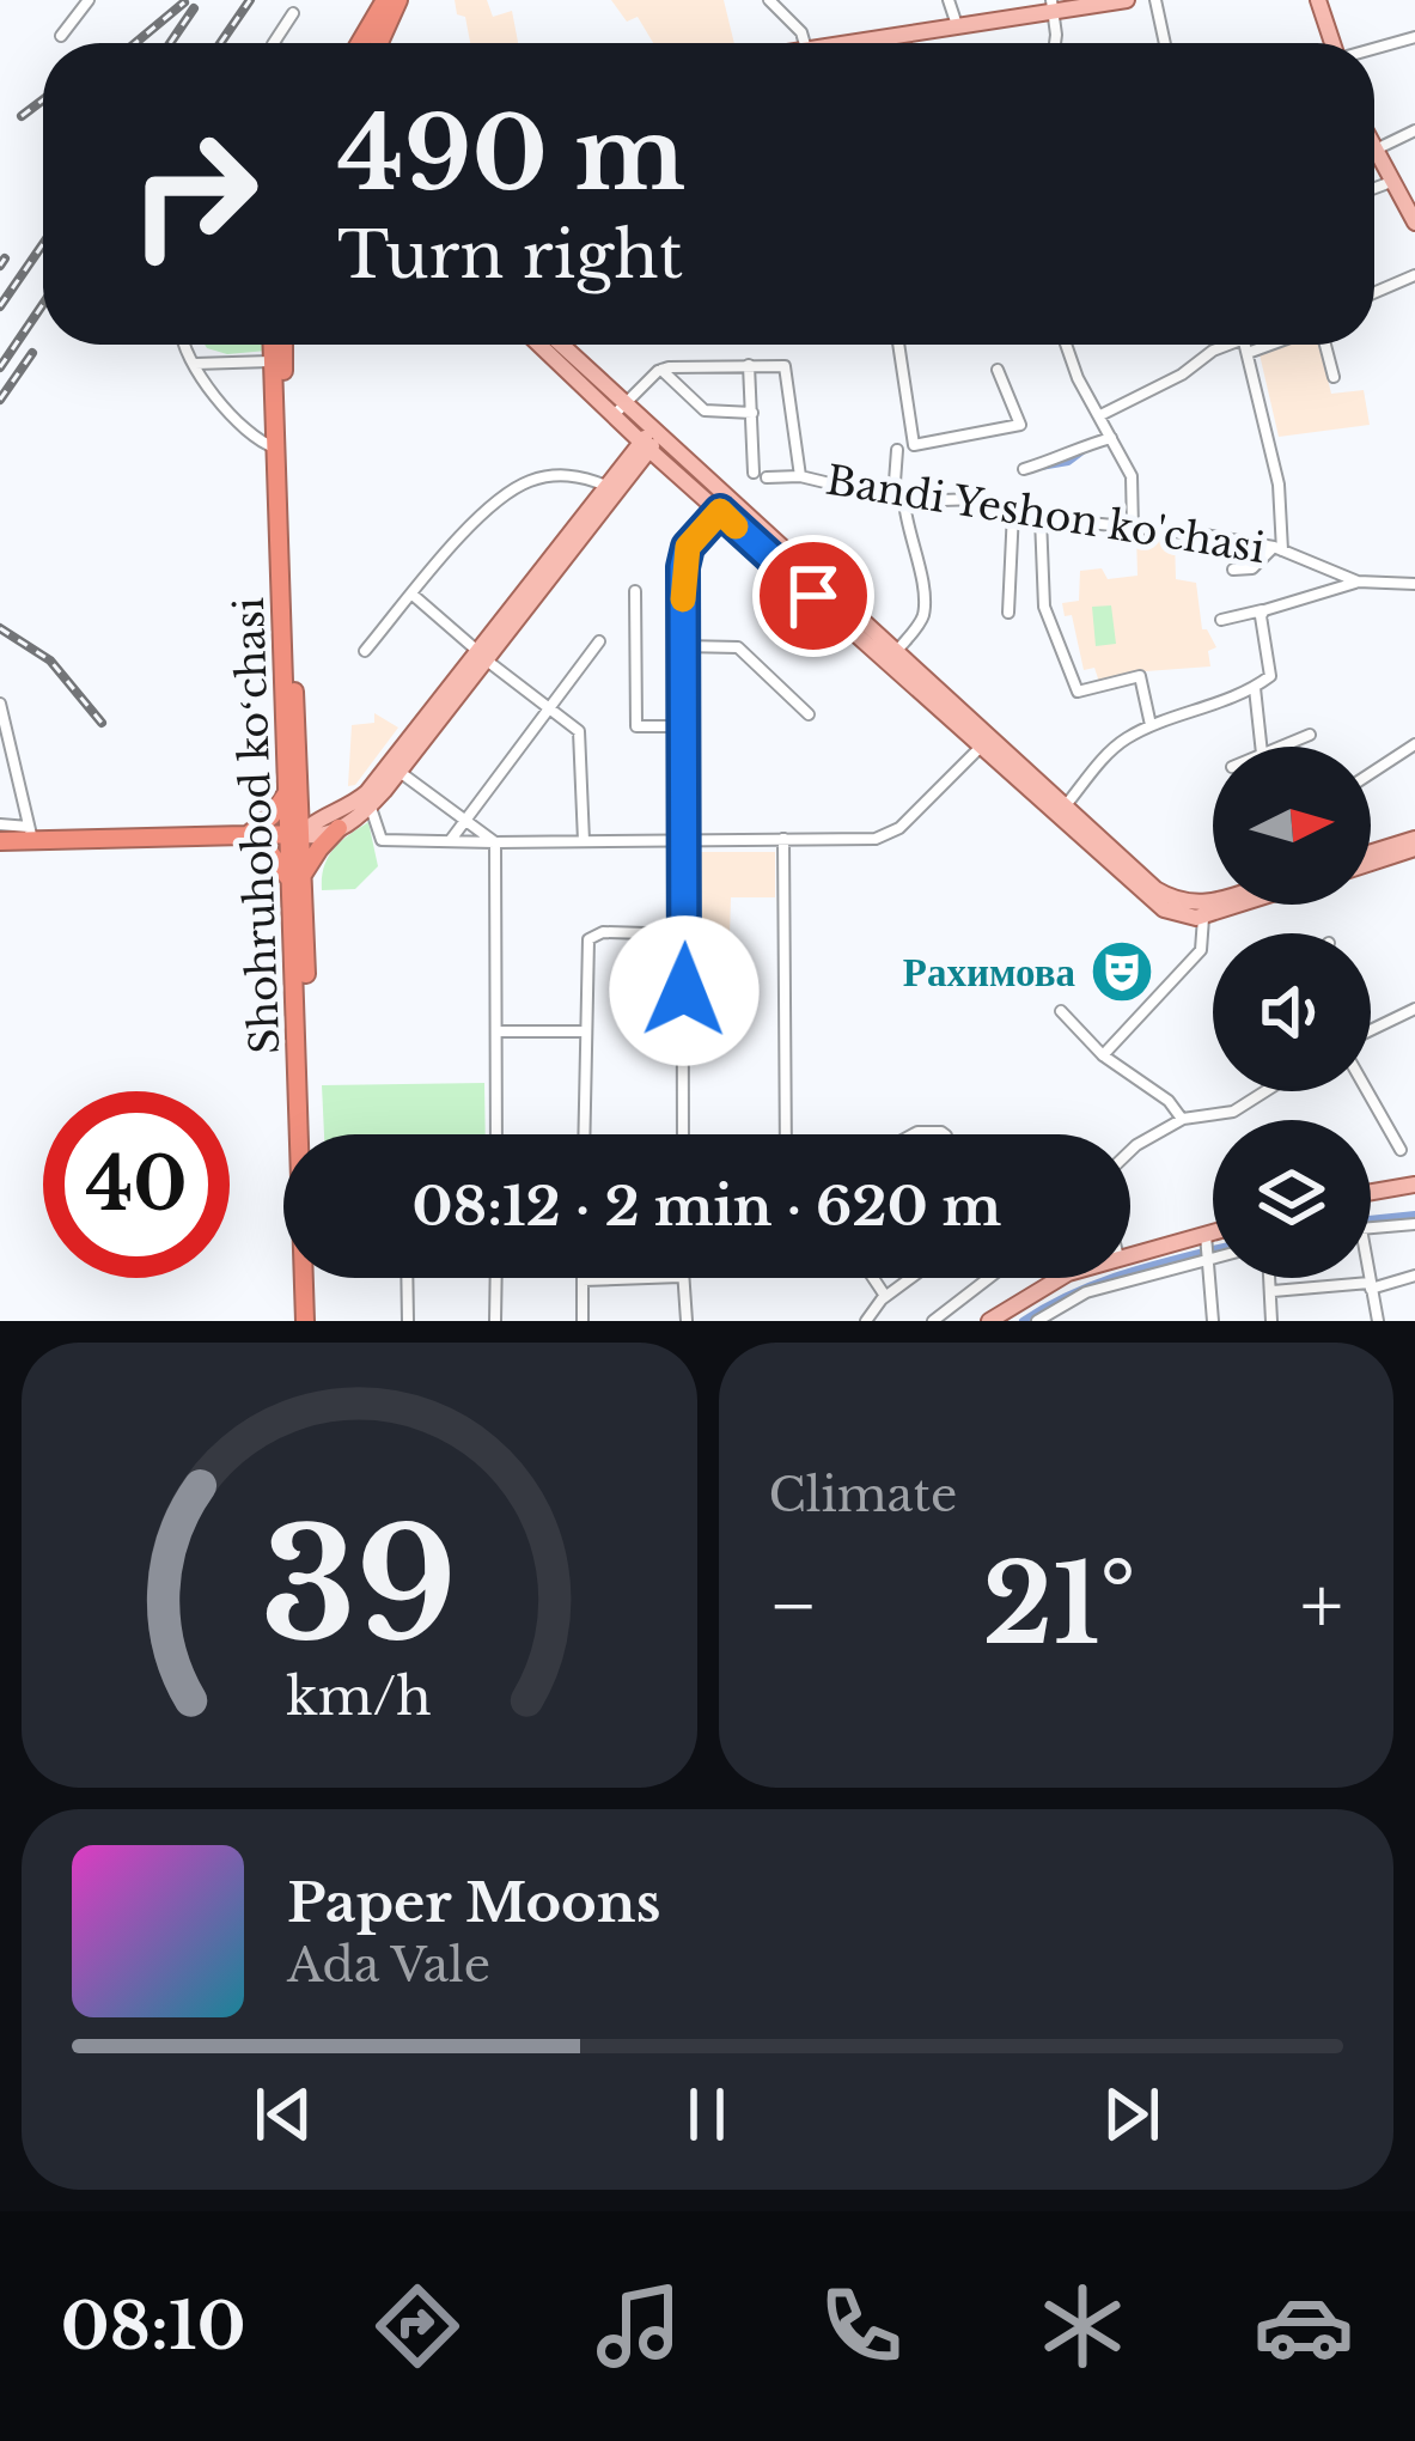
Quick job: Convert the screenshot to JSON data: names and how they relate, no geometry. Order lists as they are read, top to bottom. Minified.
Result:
{"streets":{"highway":["Shohruhobod koʻchasi"],"street":["Bandi Yeshon ko'chasi"]},"places":{"theatre":["Рахимова"]},"north":"right","page":{"turn":["490 m","Turn right"],"limit":"40","trip":"08:12 · 2 min · 620 m","tile":"Climate","heat":["−","21°","+"],"song":["Paper Moons","Ada Vale"],"tabs":"08:10","gauge":["39","km/h"]}}
